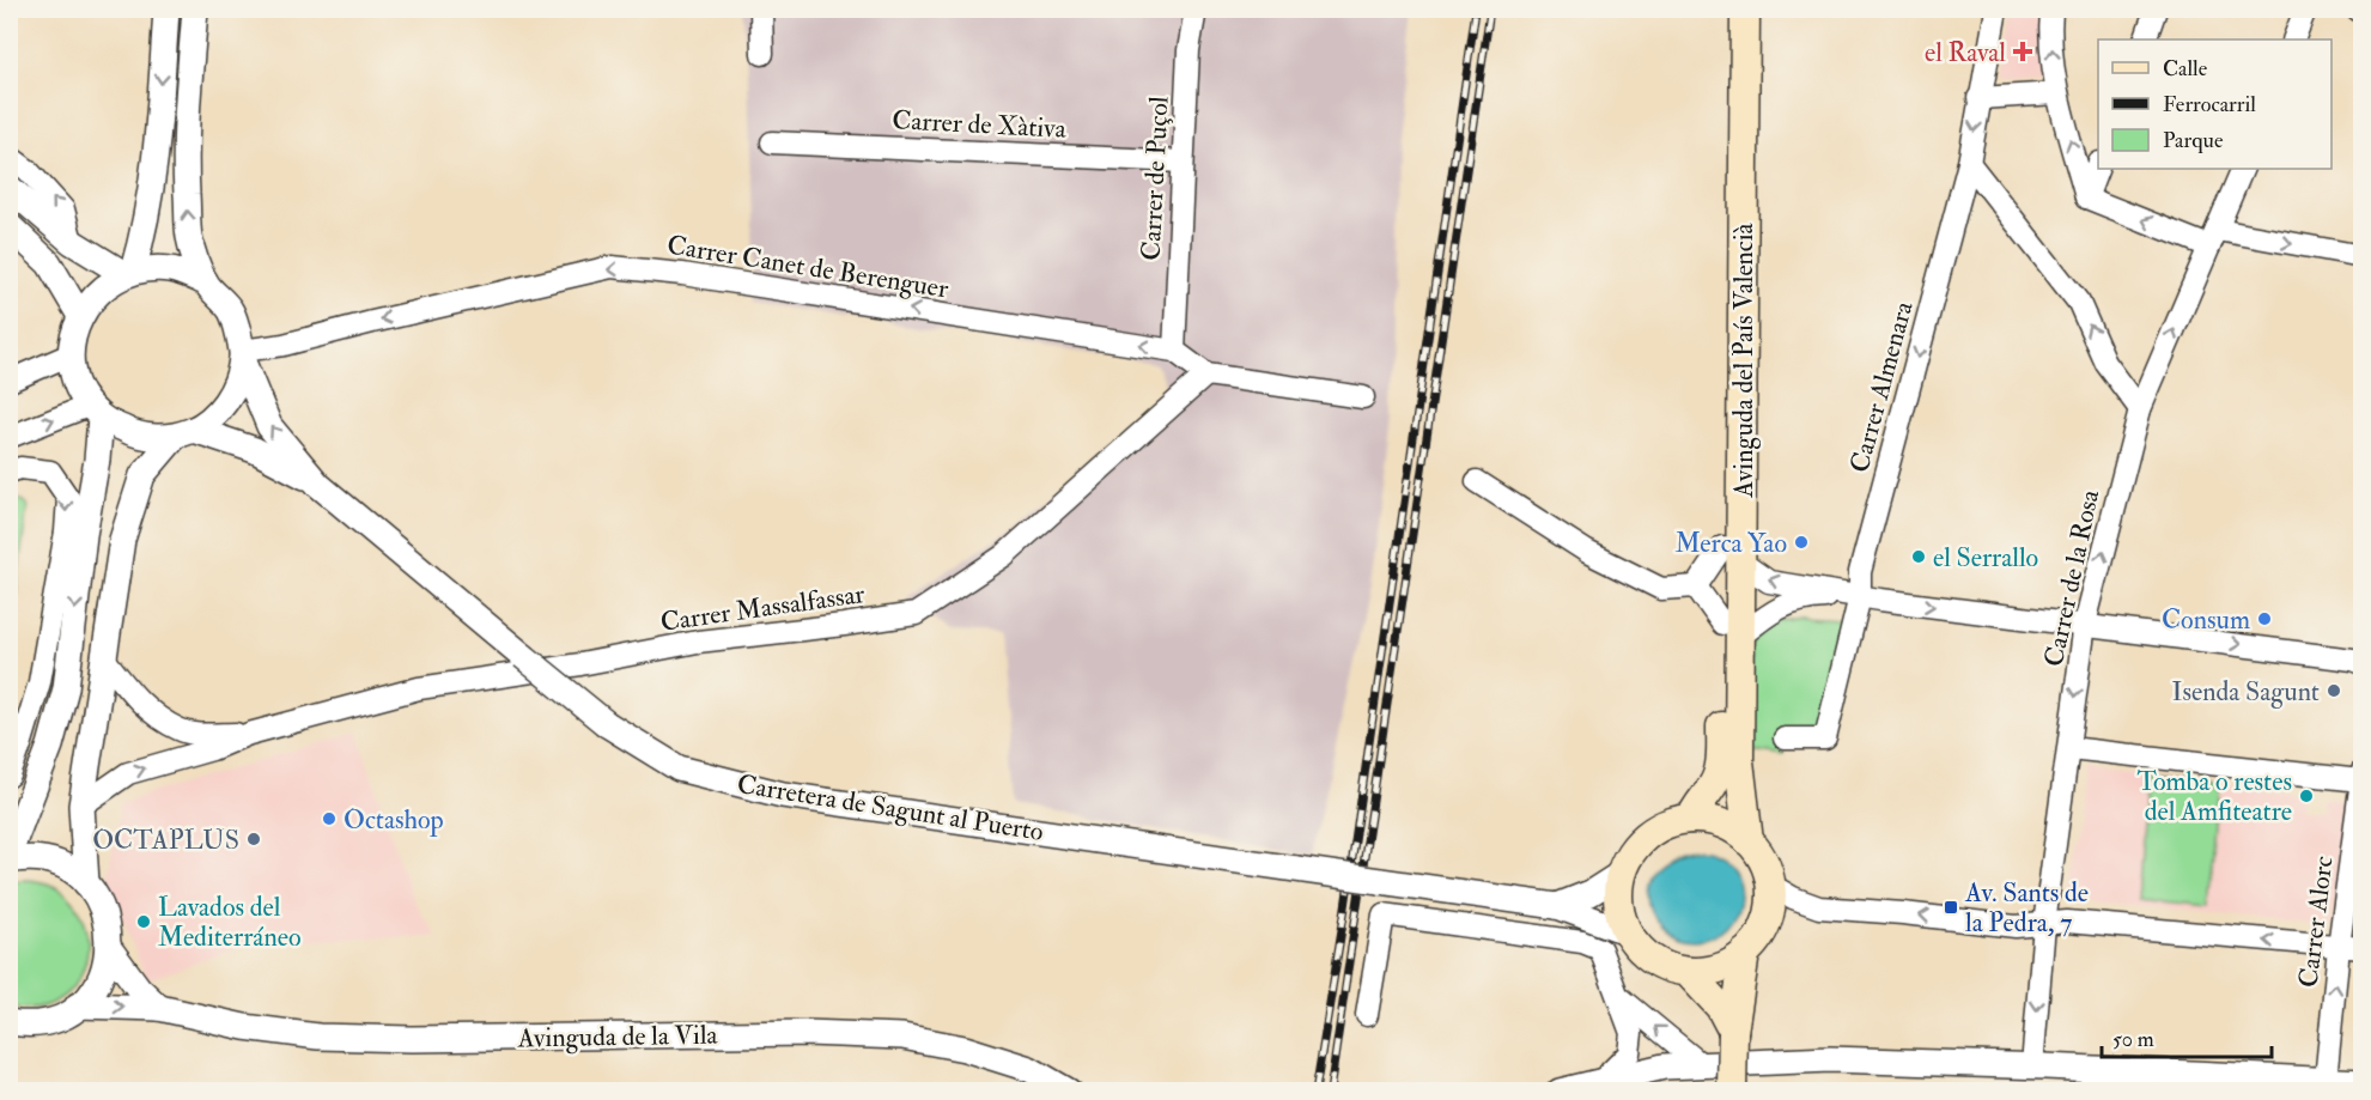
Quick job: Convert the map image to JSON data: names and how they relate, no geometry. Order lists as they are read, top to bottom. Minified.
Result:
{"streets":{"main road":["Avinguda del País Valencià"],"street":["Carrer de Xàtiva","Carrer de Puçol","Carrer Canet de Berenguer","Carrer Almenara","Carrer de la Rosa","Carrer Massalfassar","Carretera de Sagunt al Puerto","Carrer Alorc","Avinguda de la Vila"]},"crossings":[["Carrer de Xàtiva","Carrer de Puçol"],["Carrer de Puçol","Carrer Canet de Berenguer"],["Carrer Canet de Berenguer","Carrer Massalfassar"],["Carrer Canet de Berenguer","Carretera de Sagunt al Puerto"],["Avinguda del País Valencià","Carretera de Sagunt al Puerto"]],"one_way":["Carrer Canet de Berenguer","Carrer Almenara","Carrer Alorc"],"places":{"health":["el Raval"],"other":["Merca Yao","el Serrallo","Consum","Isenda Sagunt","Tomba o restes del Amfiteatre","Octashop","OCTAPLUS","Lavados del Mediterráneo"],"transit":["Av. Sants de la Pedra, 7"]},"legend":["Calle","Ferrocarril","Parque"],"scale_bar":"50 m"}
